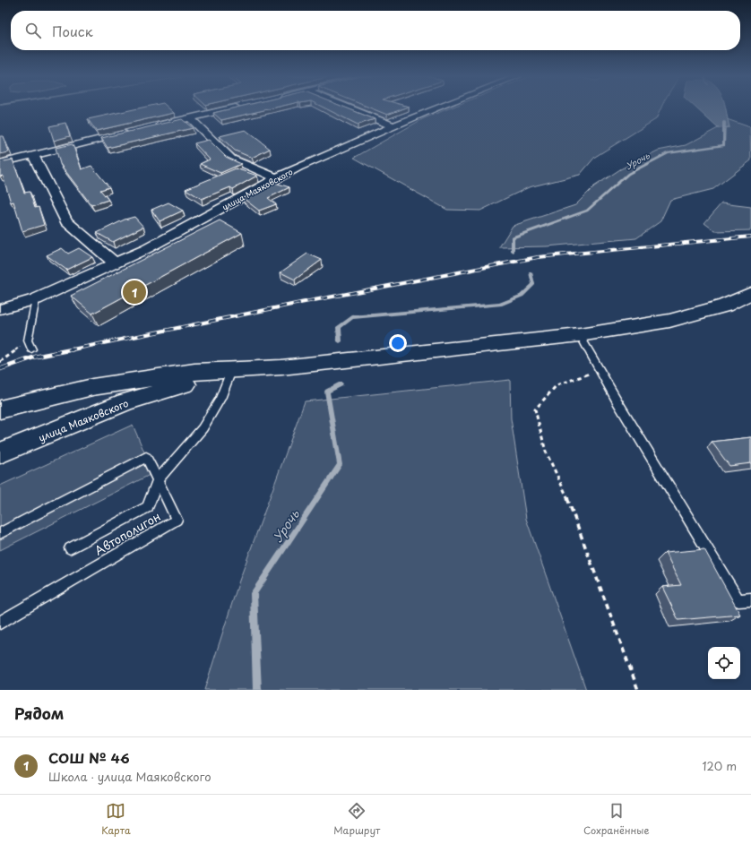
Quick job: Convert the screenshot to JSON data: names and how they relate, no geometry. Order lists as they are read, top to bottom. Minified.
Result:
{"streets":{"main road":["улица Маяковского"],"lane":["Автополигон"]},"water":["Урочь"],"page":{"search":"Поиск","pins":"1","heading":"Рядом","list":[{"mark":"1","name":"СОШ № 46","note":"Школа · улица Маяковского","value":"120 m"}],"nav":["Карта","Маршрут","Сохранённые"]}}
